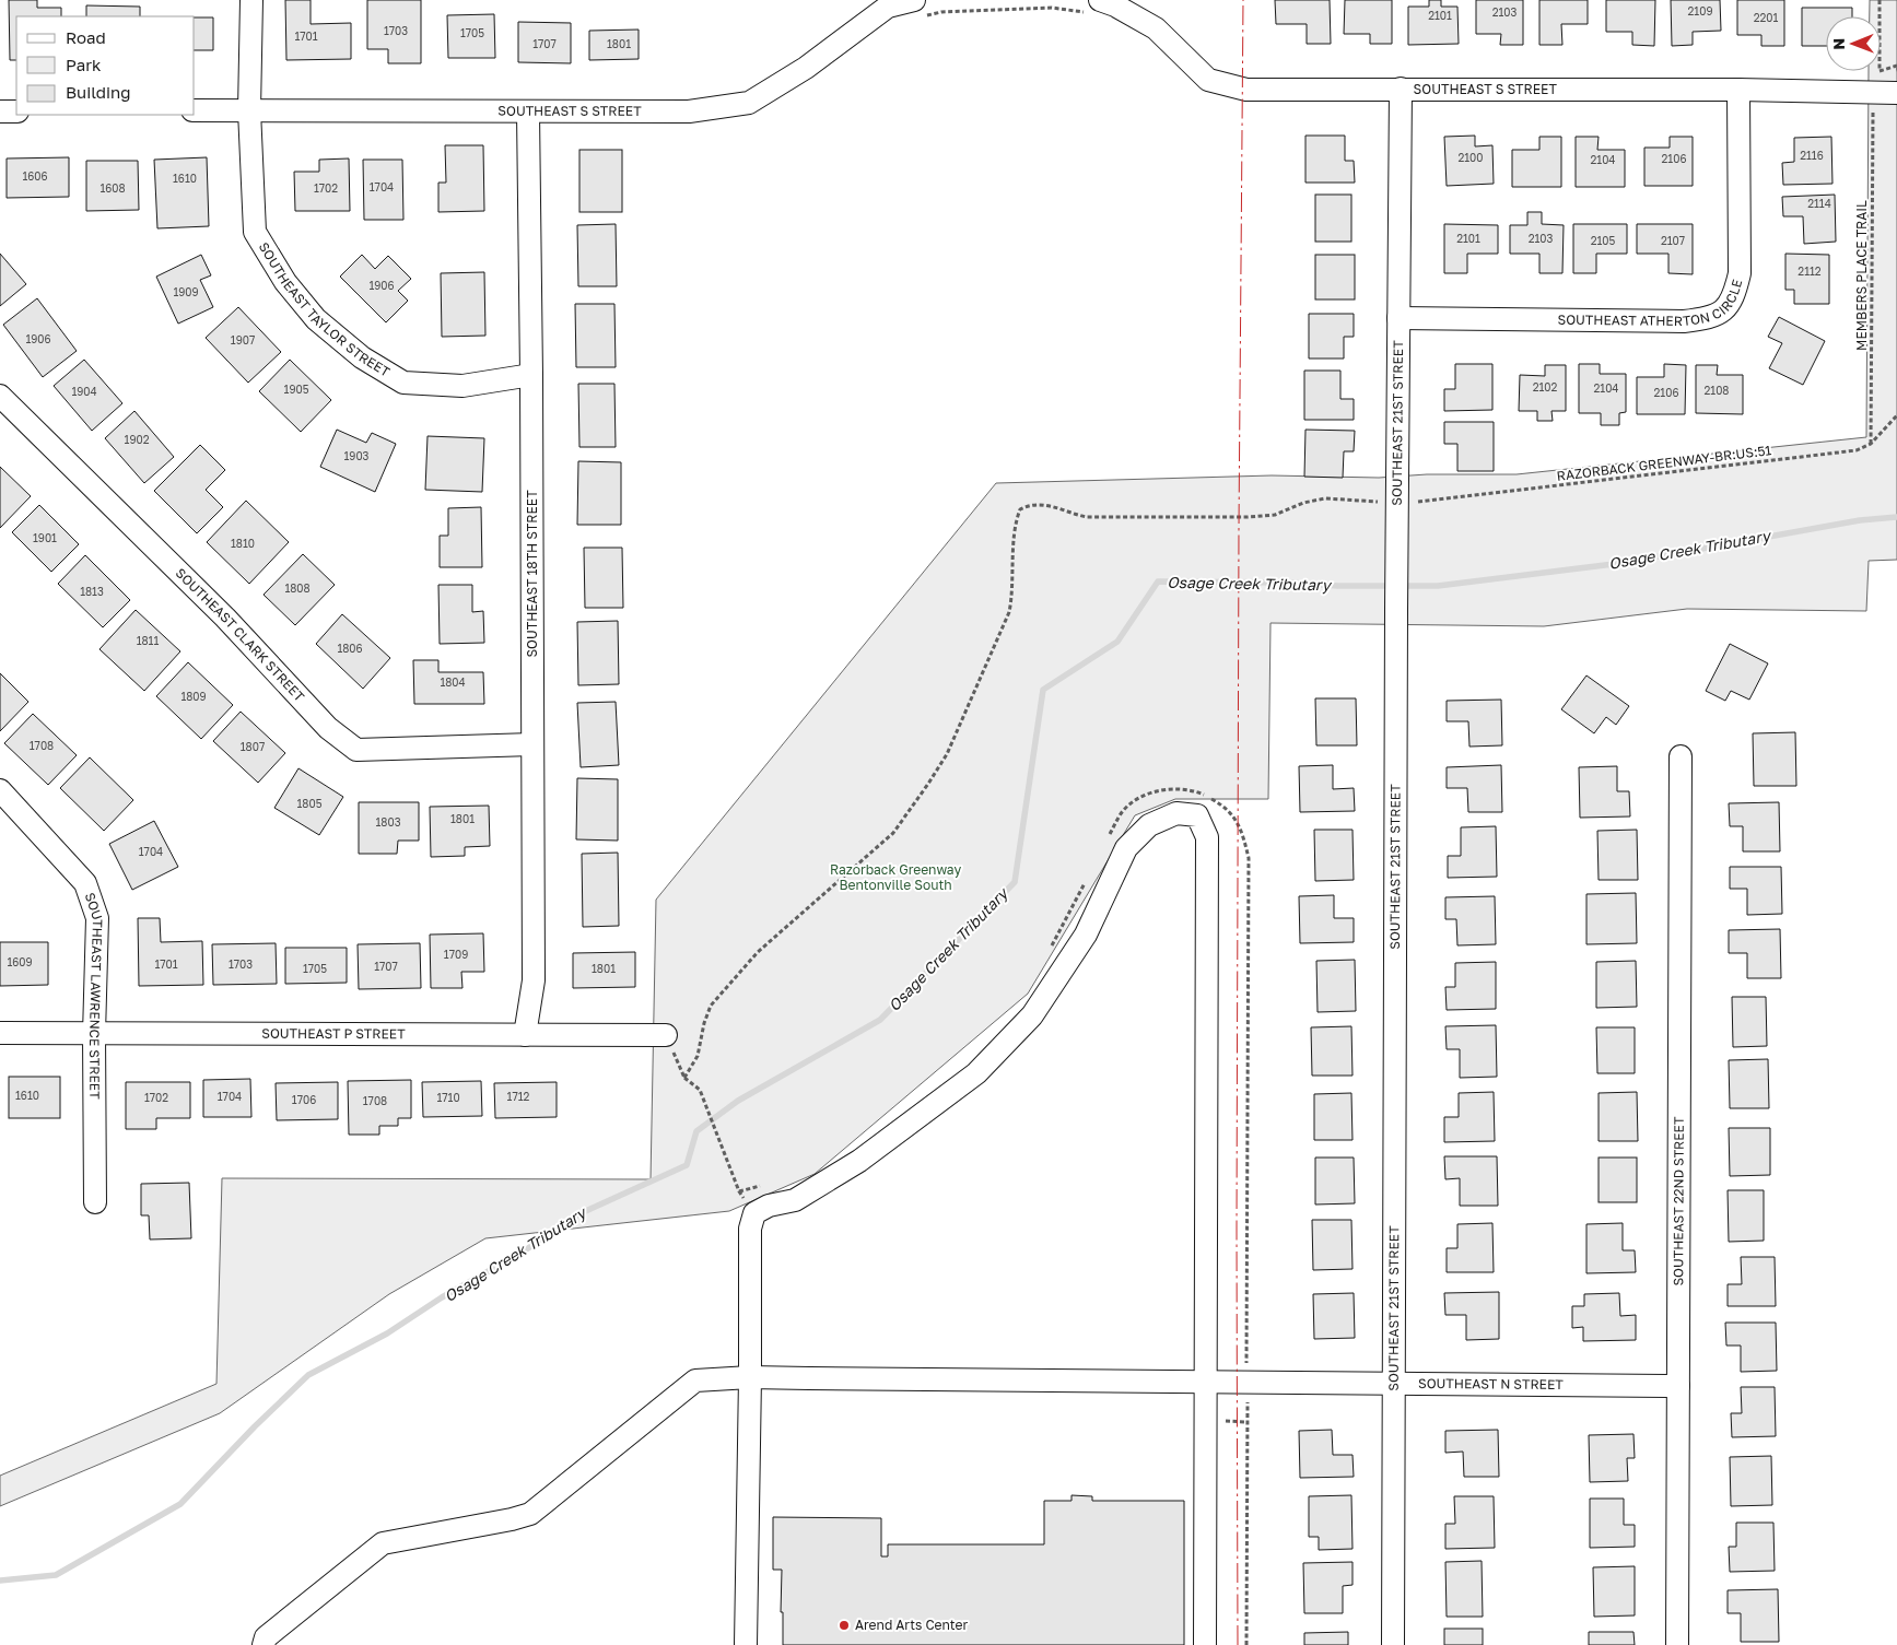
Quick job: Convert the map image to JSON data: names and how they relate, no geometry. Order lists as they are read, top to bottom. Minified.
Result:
{"streets":{"street":["SOUTHEAST S STREET","SOUTHEAST ATHERTON CIRCLE","SOUTHEAST TAYLOR STREET","SOUTHEAST 21ST STREET","SOUTHEAST 18TH STREET","SOUTHEAST CLARK STREET","SOUTHEAST LAWRENCE STREET","SOUTHEAST P STREET","SOUTHEAST 22ND STREET","SOUTHEAST N STREET"],"path":["MEMBERS PLACE TRAIL","RAZORBACK GREENWAY-BR:US:51"]},"crossings":[["SOUTHEAST S STREET","SOUTHEAST ATHERTON CIRCLE"],["SOUTHEAST S STREET","SOUTHEAST TAYLOR STREET"],["SOUTHEAST S STREET","SOUTHEAST 21ST STREET"],["SOUTHEAST S STREET","SOUTHEAST 18TH STREET"],["MEMBERS PLACE TRAIL","RAZORBACK GREENWAY-BR:US:51"],["SOUTHEAST ATHERTON CIRCLE","SOUTHEAST 21ST STREET"],["SOUTHEAST TAYLOR STREET","SOUTHEAST 18TH STREET"],["SOUTHEAST 21ST STREET","SOUTHEAST N STREET"],["SOUTHEAST 18TH STREET","SOUTHEAST CLARK STREET"],["SOUTHEAST 18TH STREET","SOUTHEAST P STREET"],["SOUTHEAST LAWRENCE STREET","SOUTHEAST P STREET"],["SOUTHEAST 22ND STREET","SOUTHEAST N STREET"]],"water":["Osage Creek Tributary"],"parks":["Razorback Greenway Bentonville South"],"places":["Arend Arts Center"],"house_numbers":["2109","2103","2101","2201","1703","1705","1701","1707","1801","2116","2100","2106","2104","1606","1610","1704","1608","1702","2114","2101","2103","2105","2107","2112","1906","1909","1906","1907","2102","2104","1905","2108","1904","2106","1902","1903","1901","1810","1808","1813","1811","1806","1804","1809","1708","1807","1805","1801","1803","1704","1709","1609","1701","1703","1707","1705","1801","1610","1704","1712","1702","1710","1706","1708"],"legend":["Road","Park","Building"],"north":"left"}
